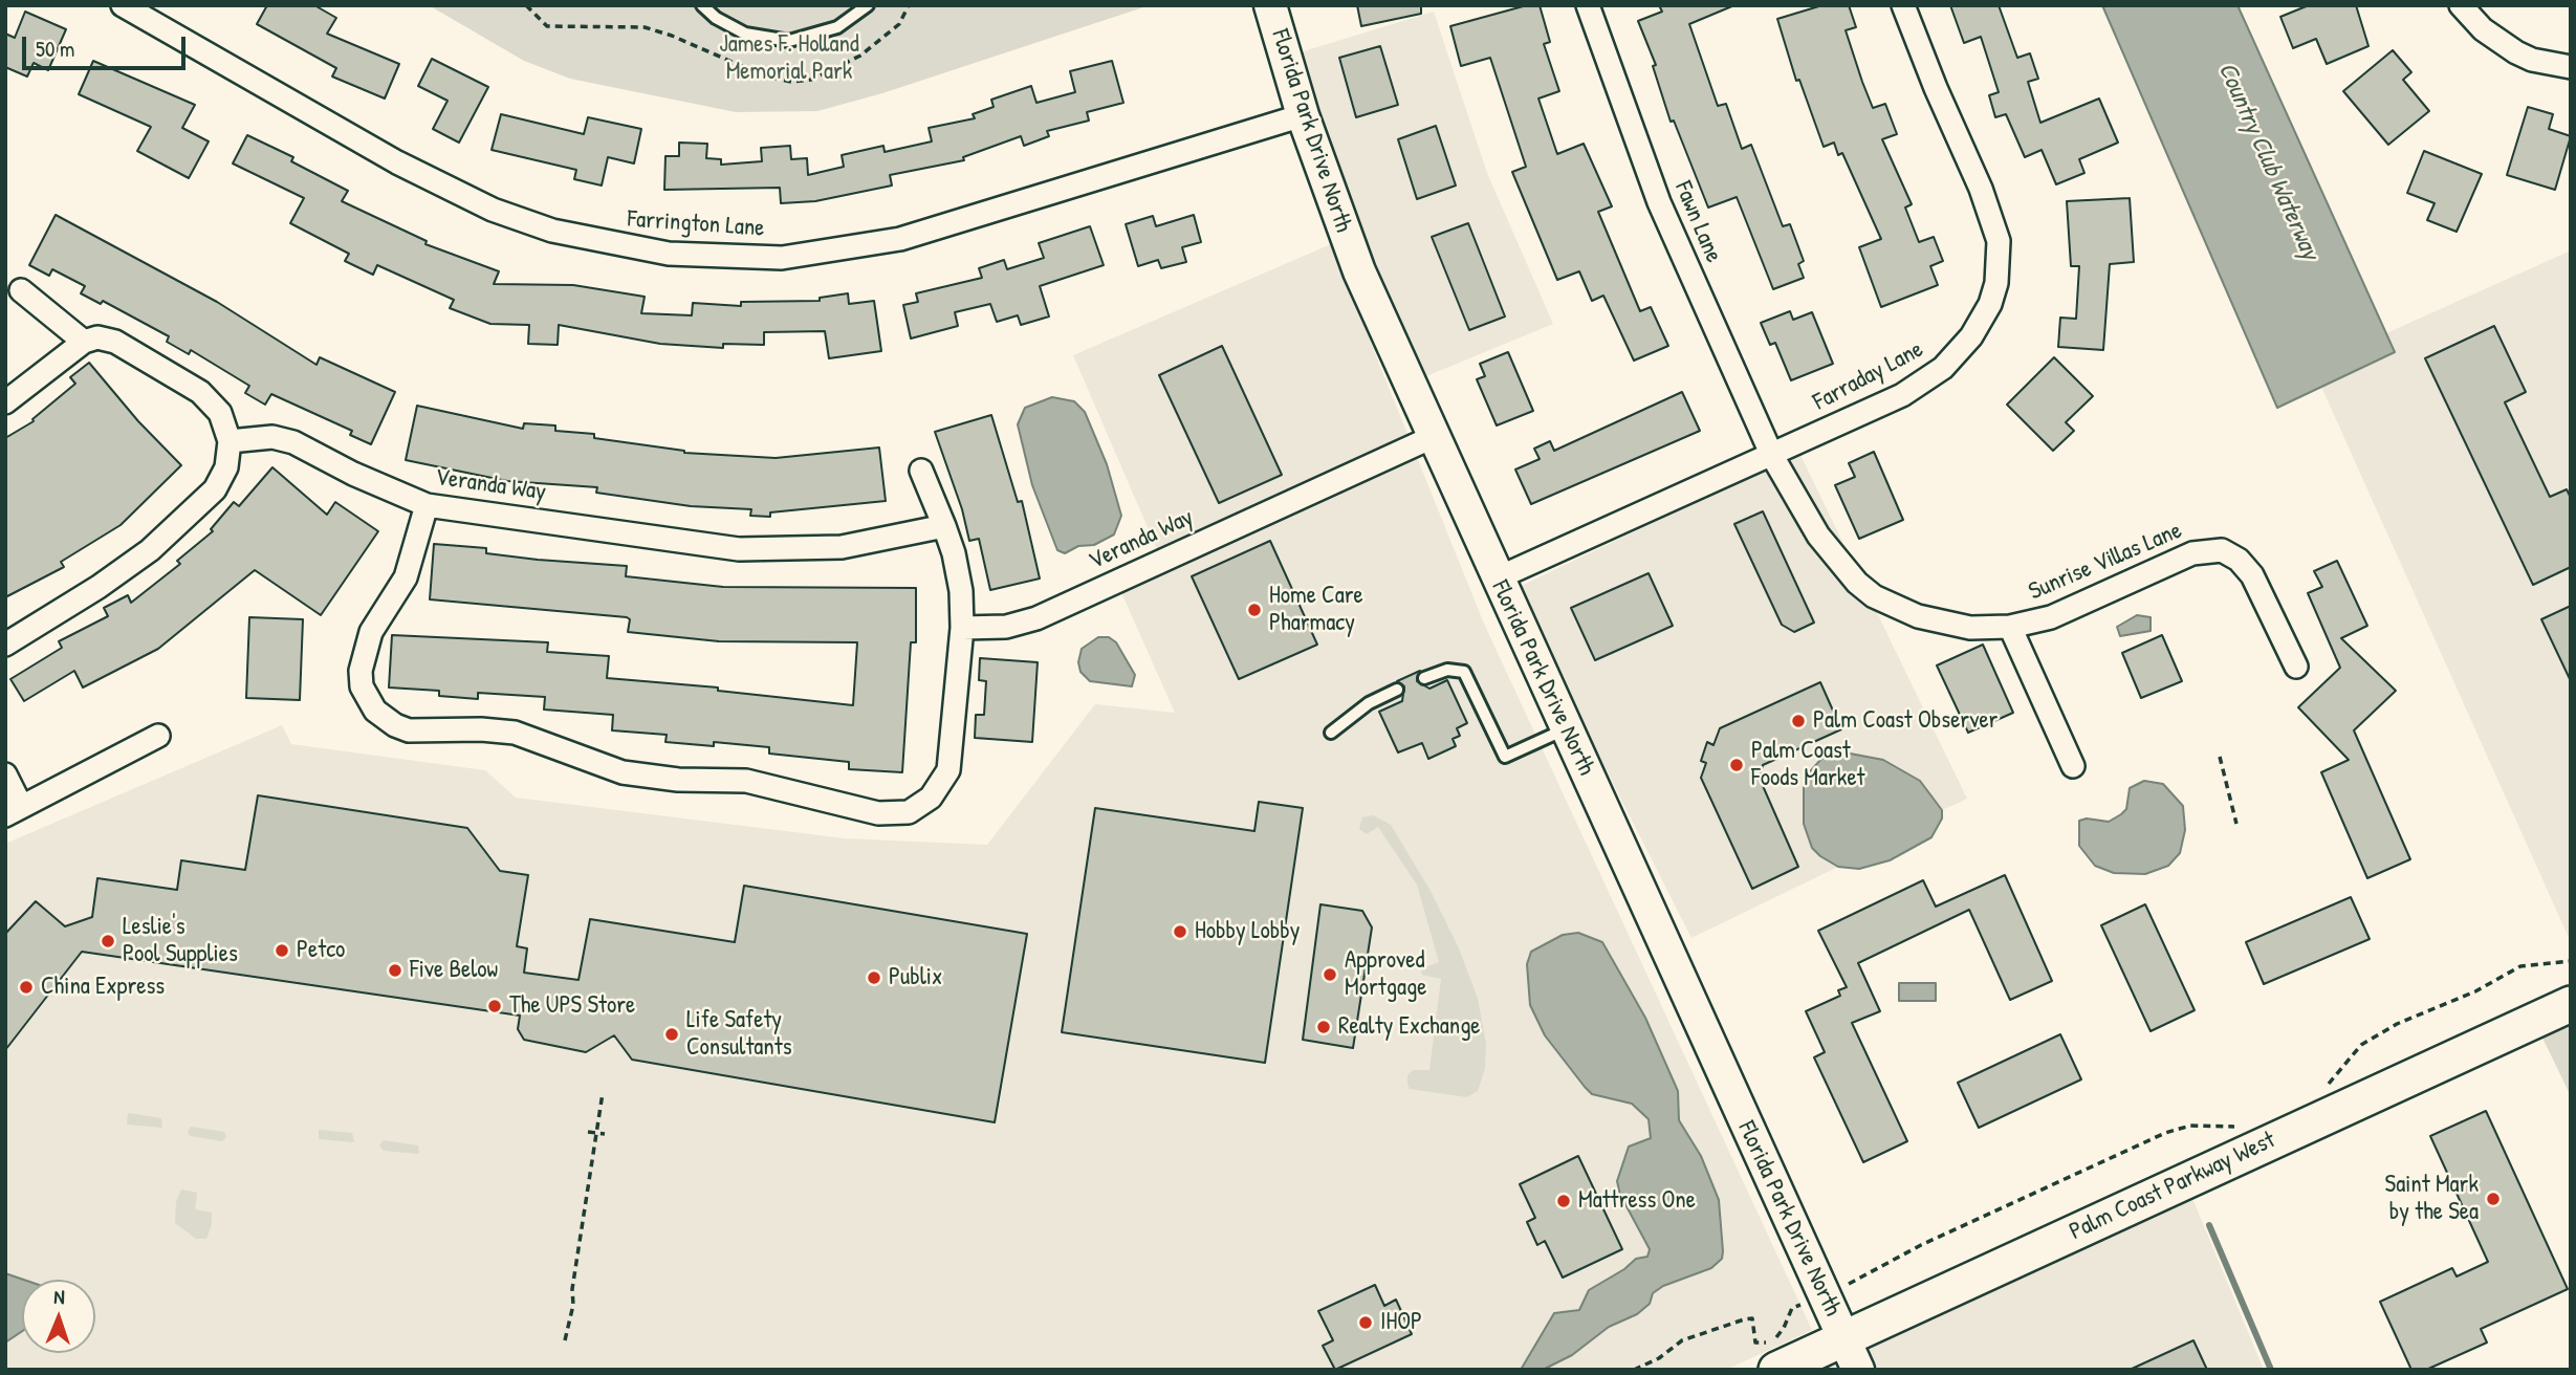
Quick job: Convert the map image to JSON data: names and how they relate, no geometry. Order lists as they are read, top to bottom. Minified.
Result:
{"streets":{"main road":["Palm Coast Parkway West"],"street":["Florida Park Drive North","Fawn Lane","Farrington Lane","Farraday Lane","Veranda Way","Sunrise Villas Lane"]},"crossings":[["Florida Park Drive North","Farrington Lane"],["Florida Park Drive North","Farraday Lane"],["Florida Park Drive North","Veranda Way"],["Florida Park Drive North","Palm Coast Parkway West"],["Fawn Lane","Farraday Lane"],["Fawn Lane","Sunrise Villas Lane"],["Farraday Lane","Sunrise Villas Lane"]],"water":["Country Club Waterway"],"parks":["James F. Holland Memorial Park"],"places":["Home Care Pharmacy","Palm Coast Observer","Palm Coast Foods Market","Hobby Lobby","Leslie's Pool Supplies","Petco","Five Below","Approved Mortgage","Publix","China Express","The UPS Store","Realty Exchange","Life Safety Consultants","Saint Mark by the Sea","Mattress One","IHOP"],"scale_bar":"50 m","north":"top"}
